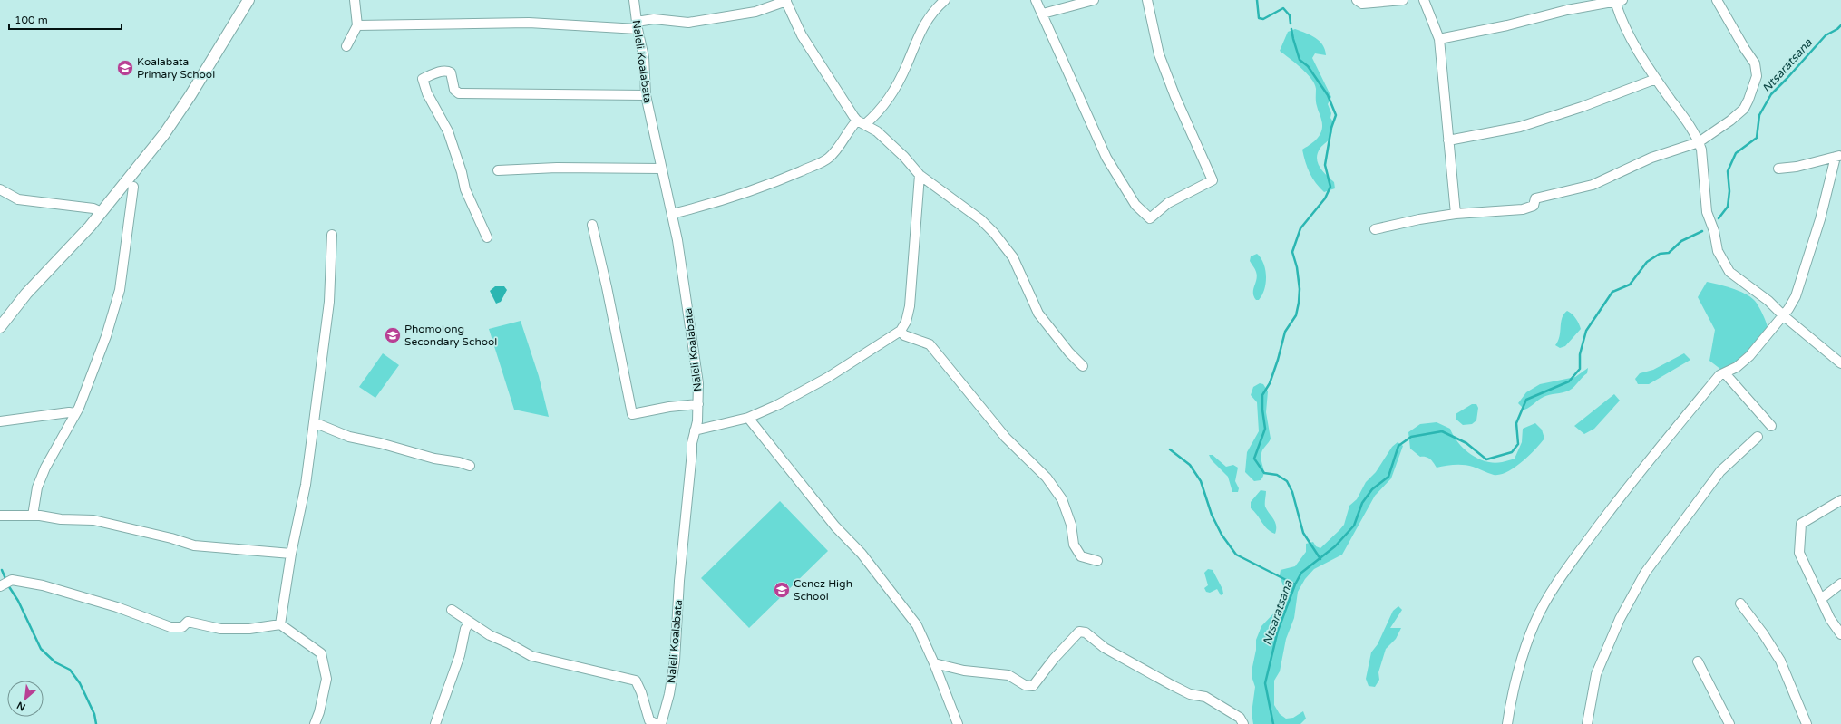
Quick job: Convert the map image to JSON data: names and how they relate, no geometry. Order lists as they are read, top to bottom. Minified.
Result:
{"streets":{"street":["Naleli Koalabata"]},"water":["Ntsaratsana"],"places":{"school or university":["Koalabata Primary School","Phomolong Secondary School","Cenez High School"]},"scale_bar":"100 m","north":"bottom left"}
